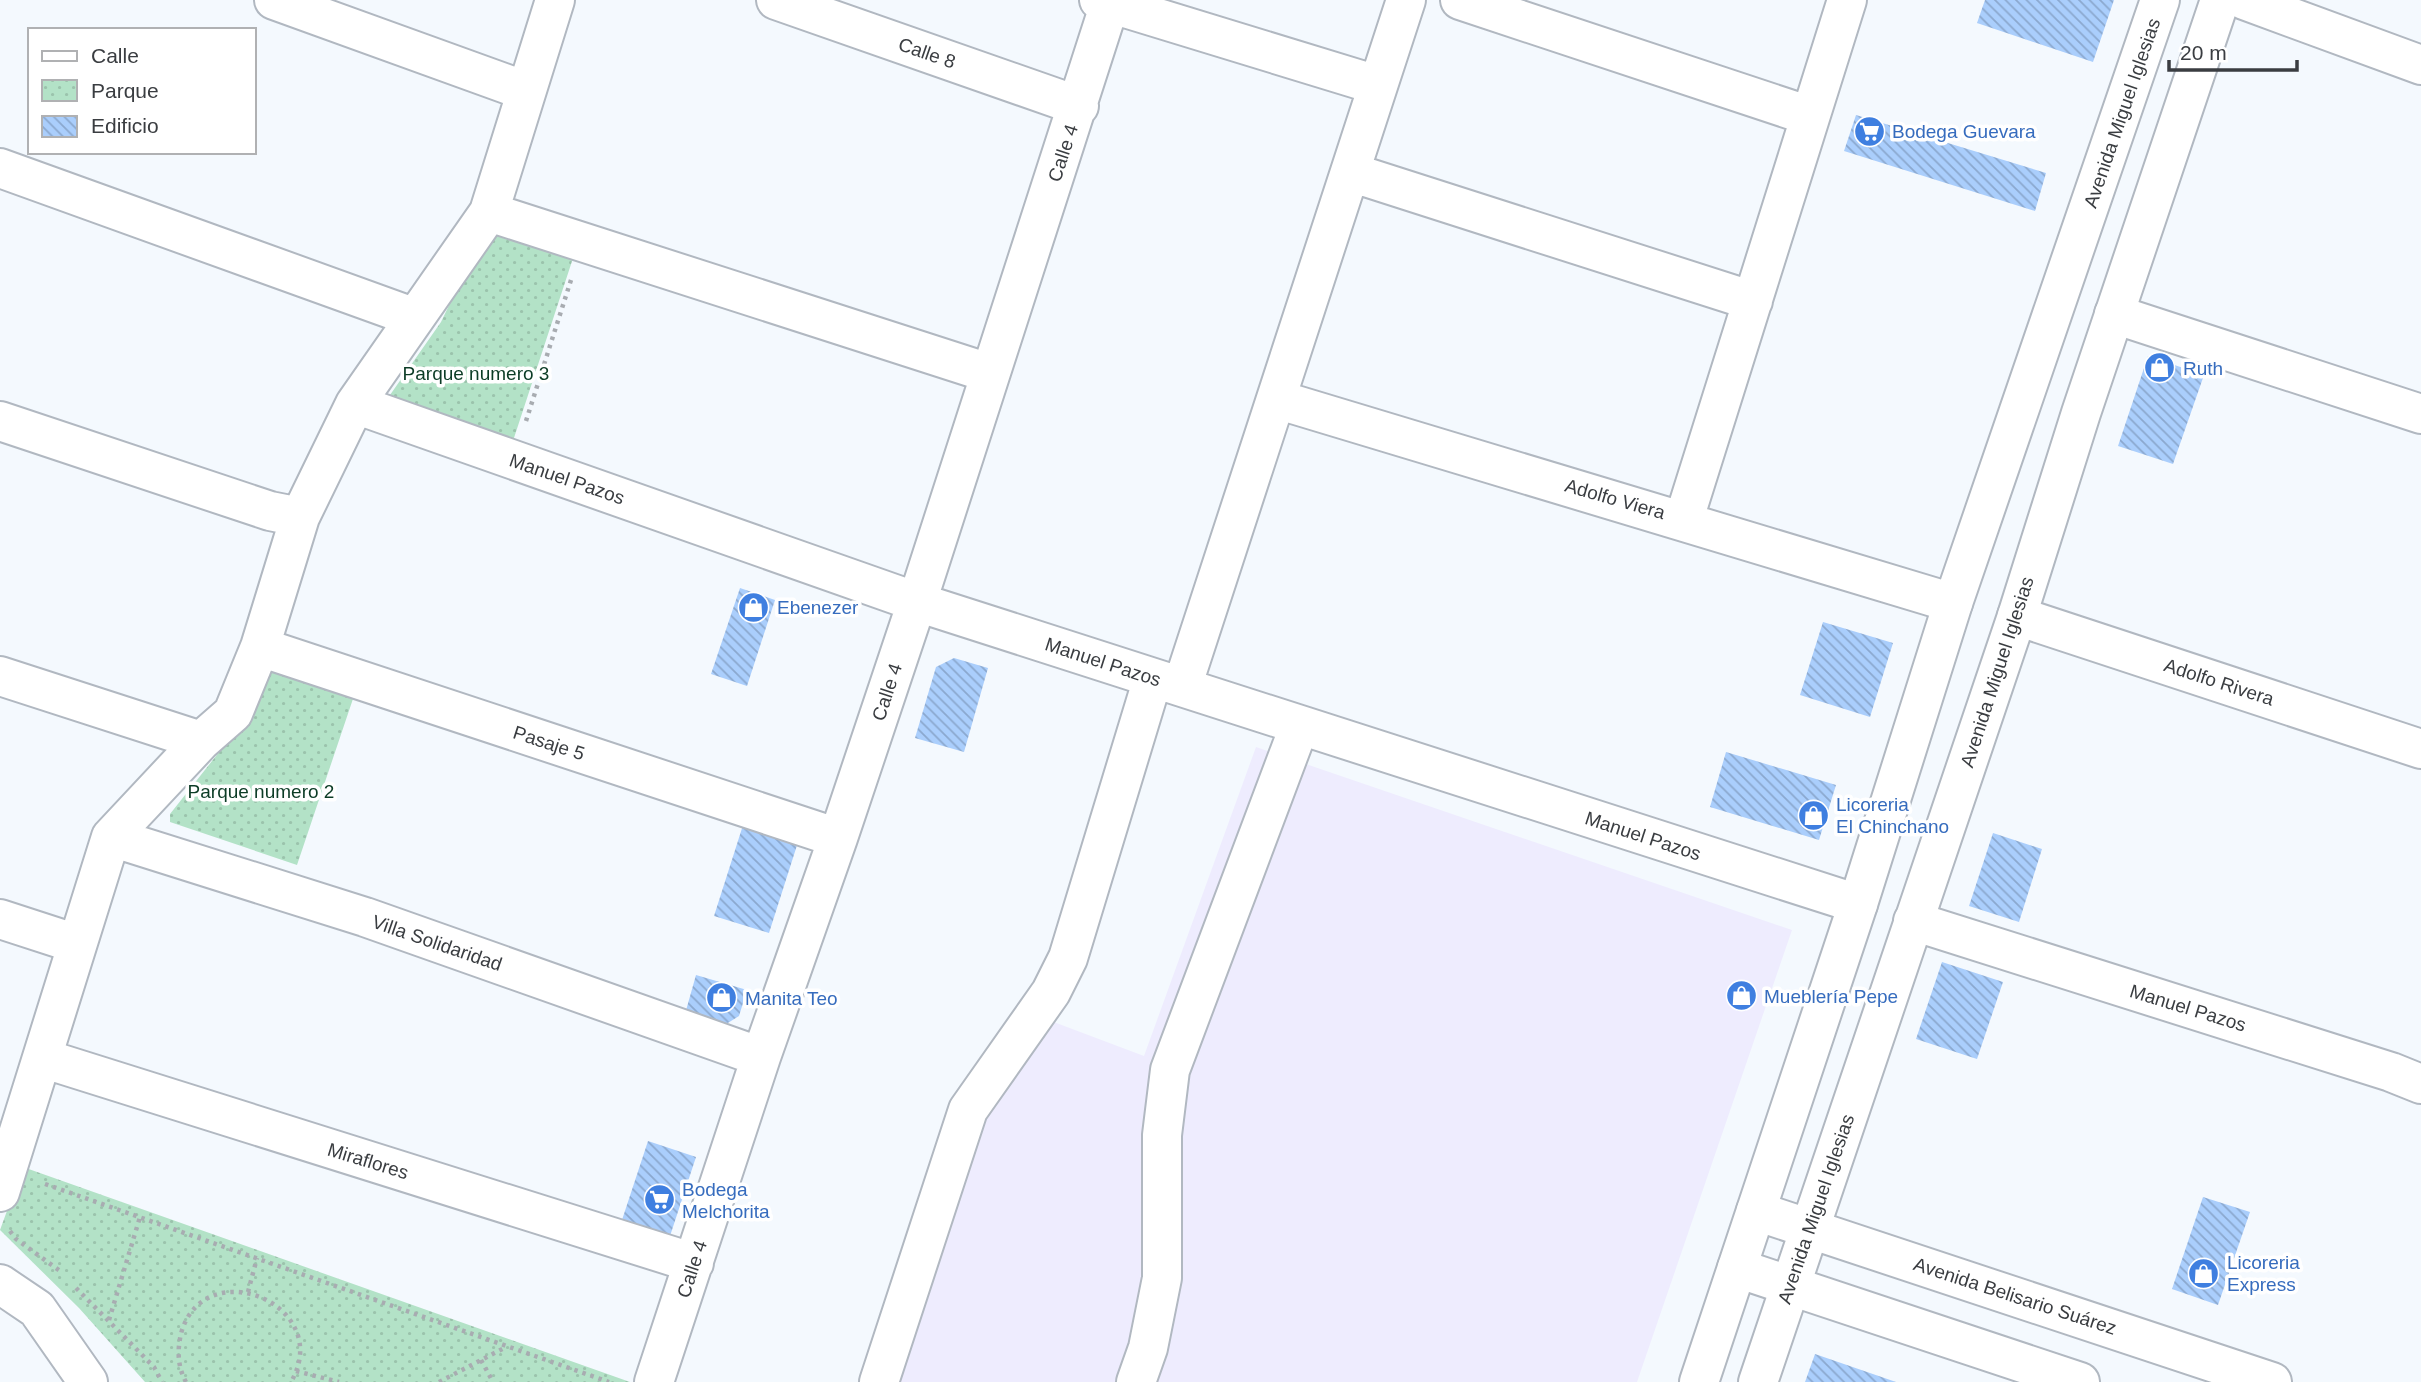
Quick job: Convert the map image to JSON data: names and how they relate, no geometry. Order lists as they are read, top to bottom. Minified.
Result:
{"streets":{"street":["Calle 8","Avenida Miguel Iglesias","Calle 4","Manuel Pazos","Adolfo Viera","Adolfo Rivera","Pasaje 5","Villa Solidaridad","Miraflores","Avenida Belisario Suárez"]},"crossings":[["Calle 8","Calle 4"],["Avenida Miguel Iglesias","Manuel Pazos"],["Avenida Miguel Iglesias","Adolfo Viera"],["Avenida Miguel Iglesias","Adolfo Rivera"],["Avenida Miguel Iglesias","Avenida Belisario Suárez"],["Calle 4","Manuel Pazos"],["Calle 4","Pasaje 5"],["Calle 4","Villa Solidaridad"],["Calle 4","Miraflores"]],"parks":["Parque numero 3","Parque numero 2"],"places":{"supermarket":["Bodega Guevara","Bodega Melchorita"],"shop":["Ruth","Ebenezer","Licoreria El Chinchano","Mueblería Pepe","Manita Teo","Licoreria Express"]},"legend":["Calle","Parque","Edificio"],"scale_bar":"20 m"}
